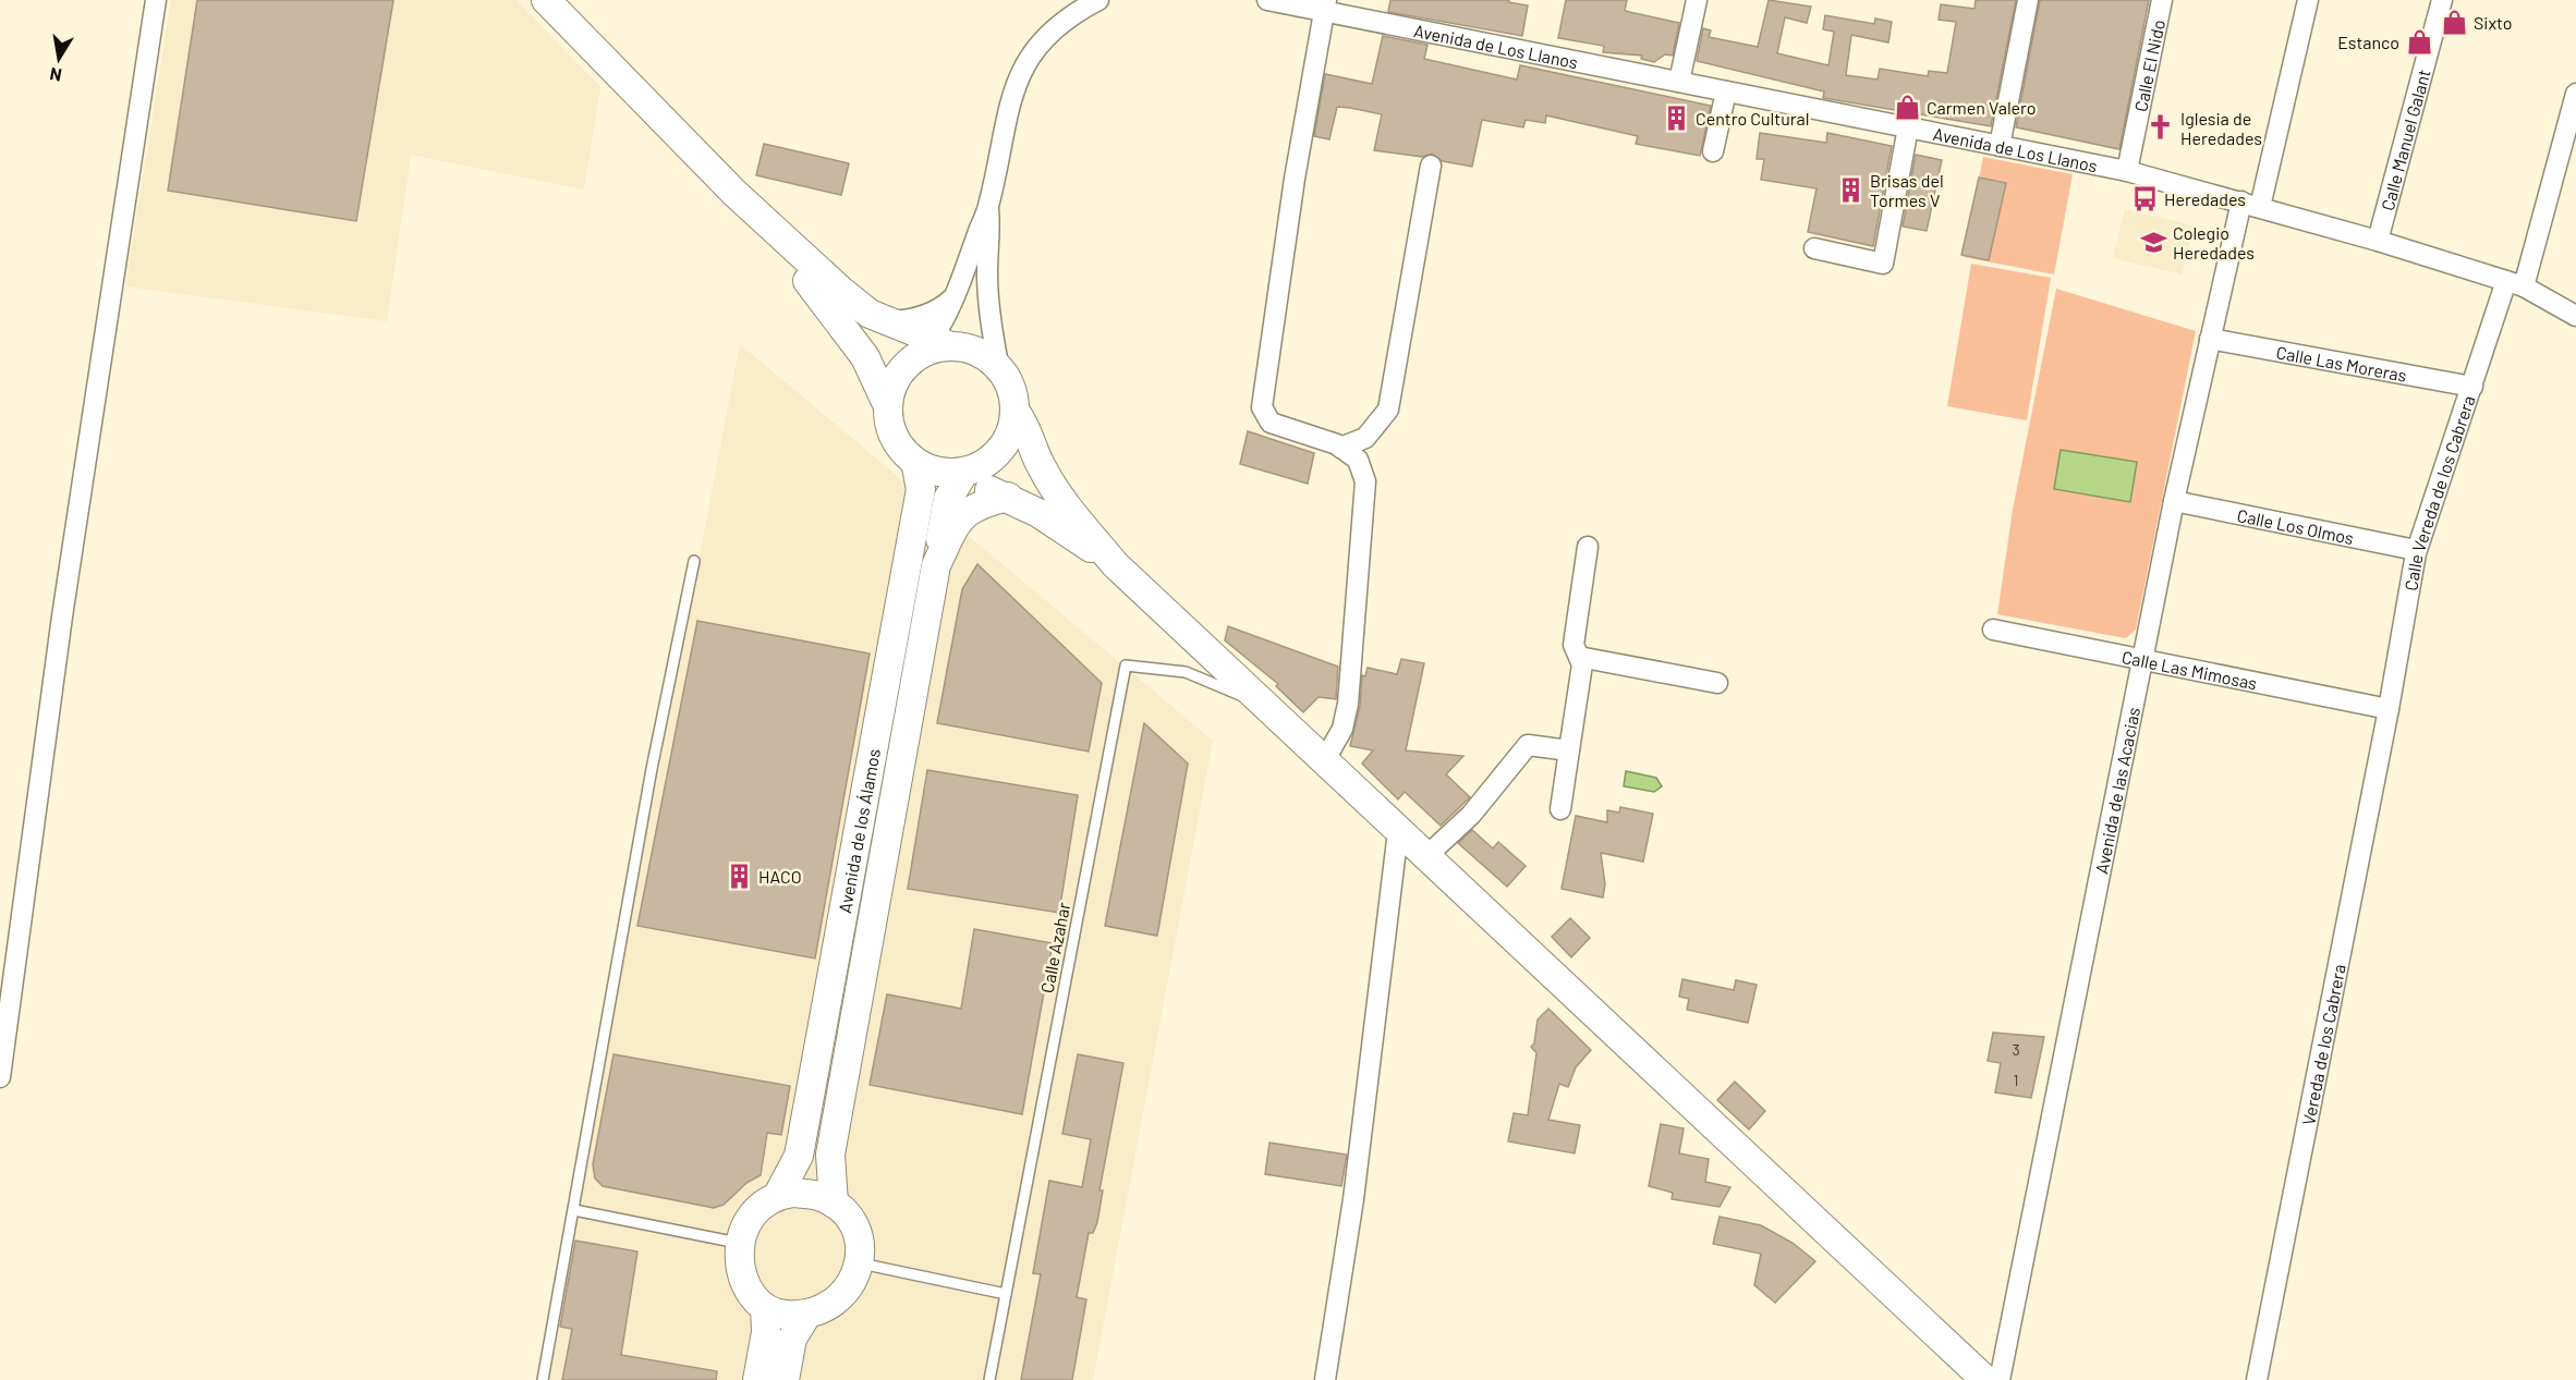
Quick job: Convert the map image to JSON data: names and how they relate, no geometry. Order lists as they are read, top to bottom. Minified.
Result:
{"streets":{"main road":["Avenida de los Álamos"],"street":["Avenida de Los Llanos","Calle El Nido","Calle Manuel Galant","Calle Las Moreras","Calle Vereda de los Cabrera","Calle Los Olmos","Calle Las Mimosas","Avenida de las Acacias","Vereda de los Cabrera"],"lane":["Calle Azahar"]},"crossings":[["Avenida de Los Llanos","Calle El Nido"],["Avenida de Los Llanos","Calle Manuel Galant"],["Avenida de Los Llanos","Calle Vereda de los Cabrera"],["Avenida de Los Llanos","Avenida de las Acacias"],["Calle Las Moreras","Calle Vereda de los Cabrera"],["Calle Las Moreras","Avenida de las Acacias"],["Calle Vereda de los Cabrera","Calle Los Olmos"],["Calle Vereda de los Cabrera","Calle Las Mimosas"],["Calle Vereda de los Cabrera","Vereda de los Cabrera"],["Calle Los Olmos","Avenida de las Acacias"],["Calle Las Mimosas","Avenida de las Acacias"],["Calle Las Mimosas","Vereda de los Cabrera"]],"places":{"shop":["Sixto","Estanco","Carmen Valero"],"building":["Centro Cultural","Brisas del Tormes V","HACO"],"church":["Iglesia de Heredades"],"bus stop":["Heredades"],"school or university":["Colegio Heredades"]},"house_numbers":["3","1"],"north":"bottom"}
